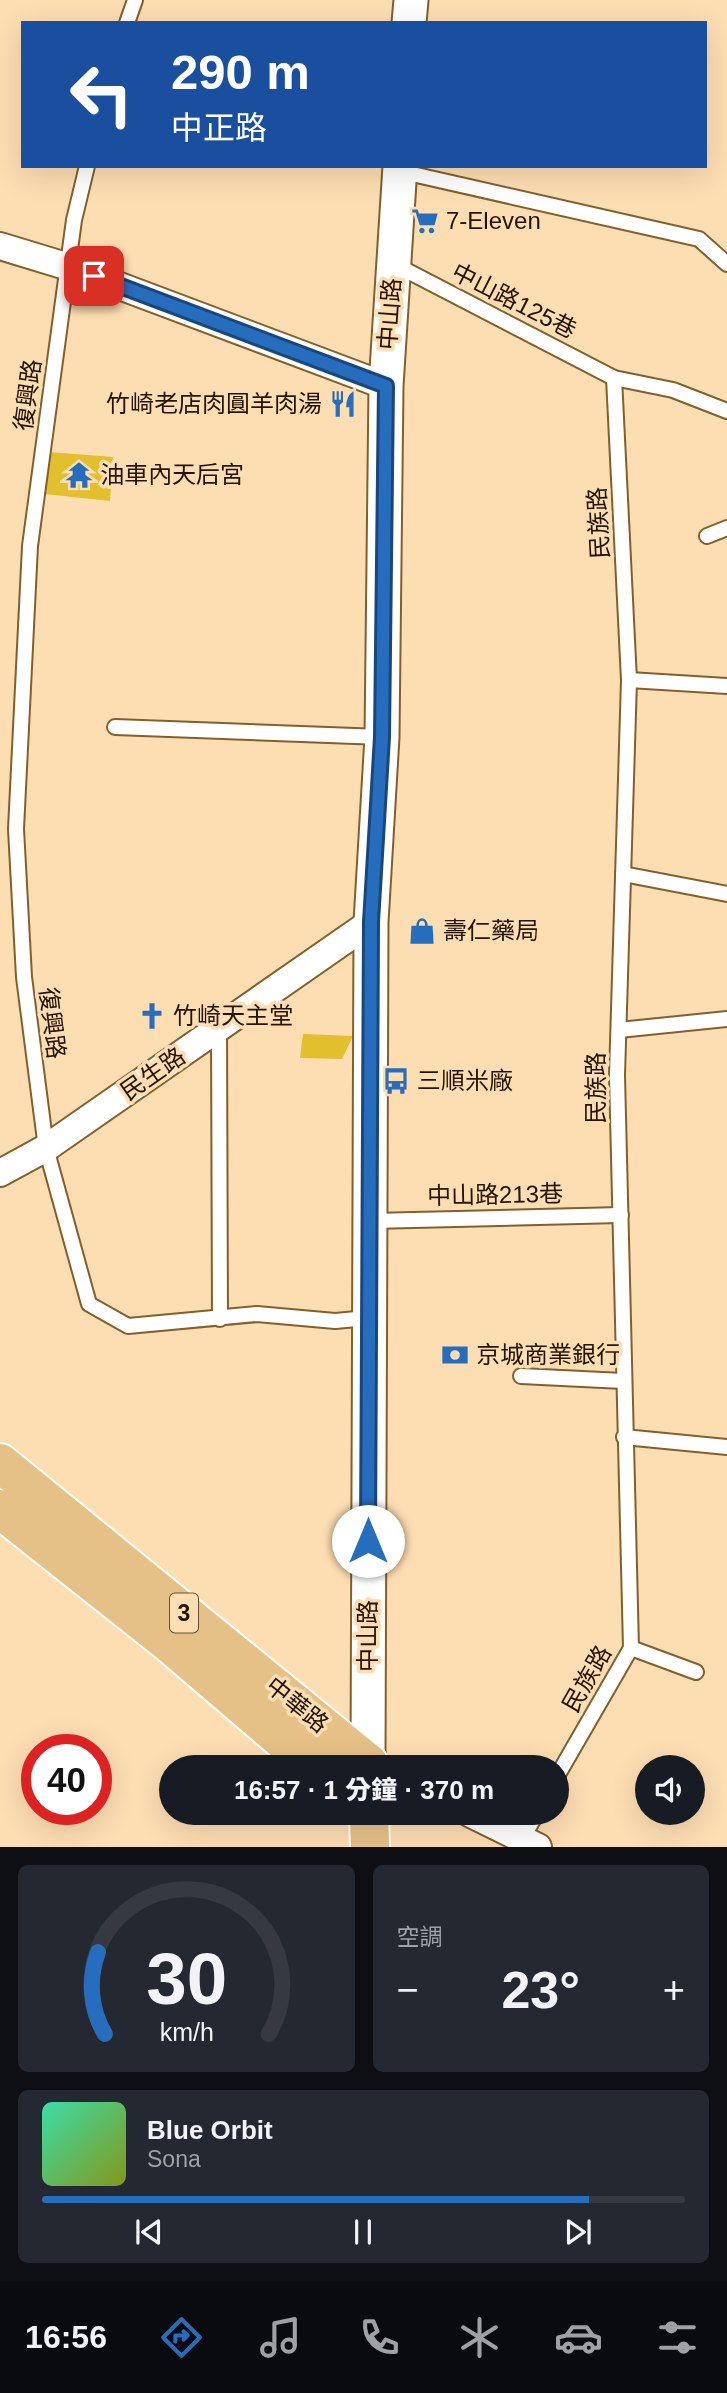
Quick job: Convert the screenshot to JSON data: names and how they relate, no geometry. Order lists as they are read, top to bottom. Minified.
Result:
{"streets":{"main road":["3","中華路"],"street":["中山路","民生路"],"lane":["中山路125巷","復興路","民族路","中山路213巷"]},"crossings":[["中山路125巷","中山路"],["中山路125巷","民族路"],["中山路","復興路"],["中山路","民生路"],["中山路","中山路213巷"],["復興路","民生路"],["民族路","中山路213巷"]],"places":{"supermarket":["7-Eleven"],"restaurant":["竹崎老店肉圓羊肉湯"],"temple":["油車內天后宮"],"shop":["壽仁藥局"],"church":["竹崎天主堂"],"bus stop":["三順米廠"],"bank":["京城商業銀行"]},"page":{"turn":["290 m","中正路"],"limit":"40","trip":"16:57 · 1 分鐘 · 370 m","tile":"空調","heat":["−","23°","+"],"song":["Blue Orbit","Sona"],"tabs":"16:56","gauge":["30","km/h"]}}
